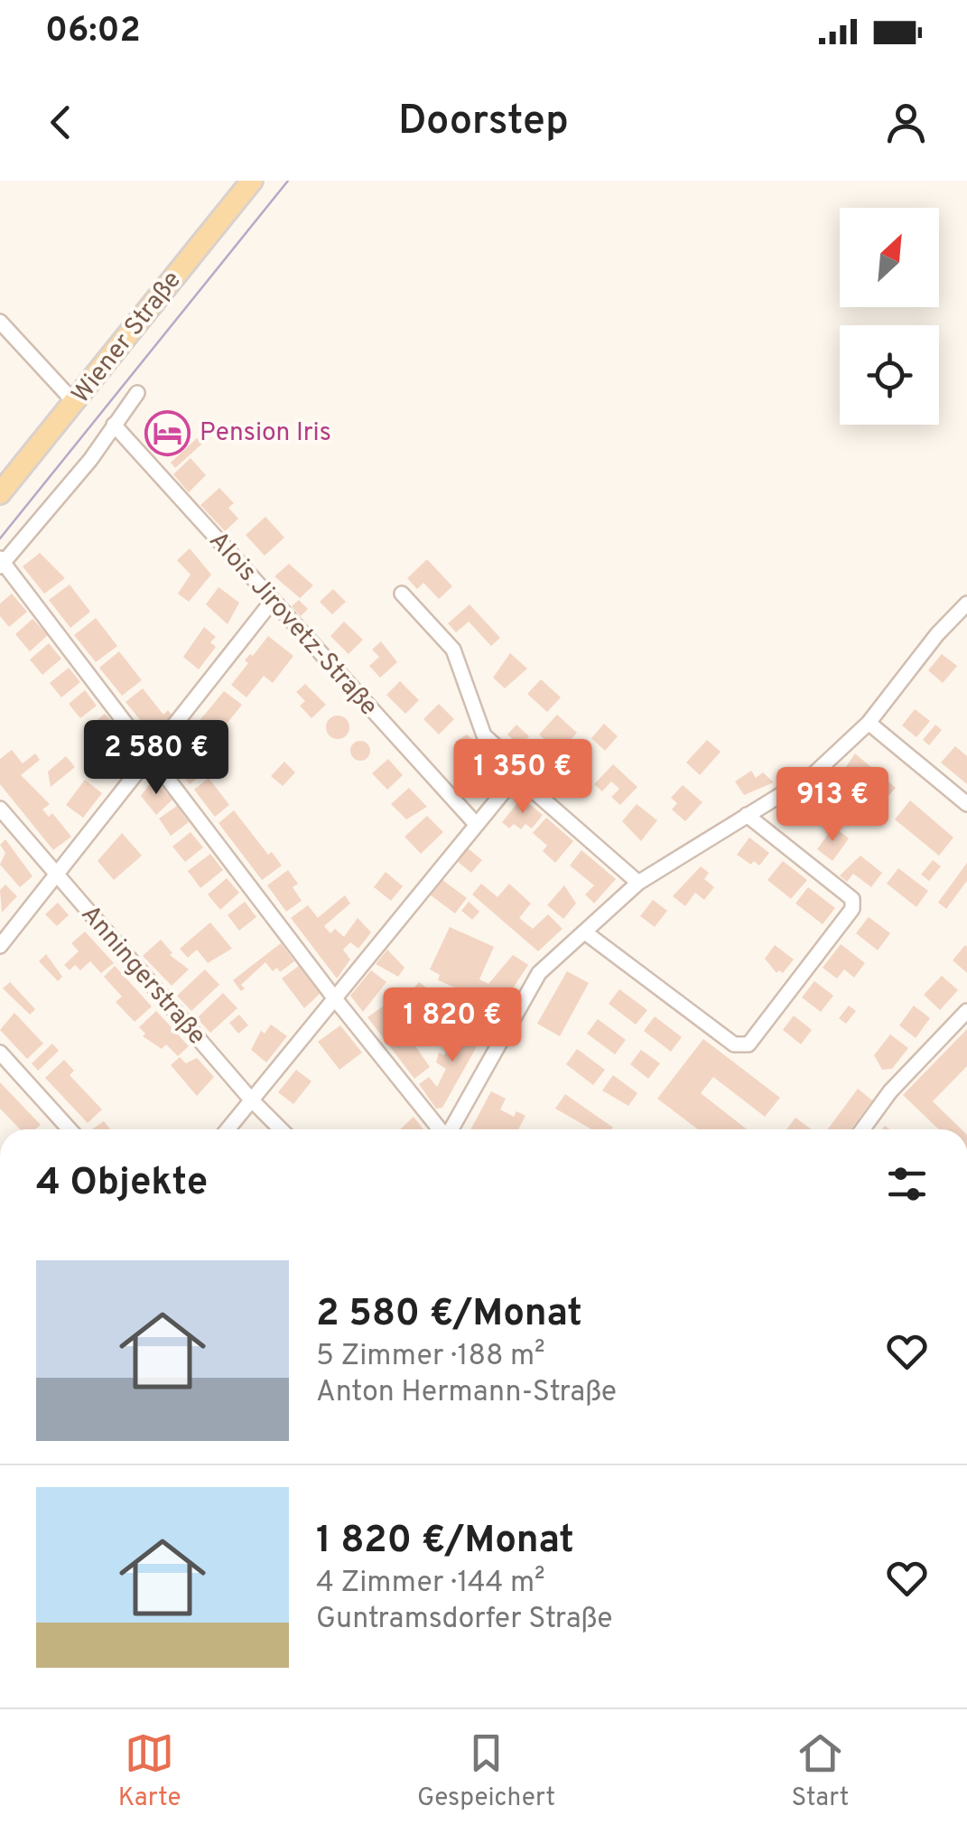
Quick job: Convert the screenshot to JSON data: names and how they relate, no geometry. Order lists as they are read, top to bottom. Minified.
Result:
{"streets":{"main road":["Wiener Straße"],"street":["Alois Jirovetz-Straße","Anningerstraße"]},"places":{"hotel":["Pension Iris"]},"north":"top right","page":{"status":"06:02","header":"Doorstep","price":["2 580 €","1 350 €","913 €","1 820 €"],"heading":"4 Objekte","list":[{"name":"2 580 €/Monat","note":"5 Zimmer · 188 m² · Anton Hermann-Straße"},{"name":"1 820 €/Monat","note":"4 Zimmer · 144 m² · Guntramsdorfer Straße"}],"tabs":["Karte","Gespeichert","Start"]}}
